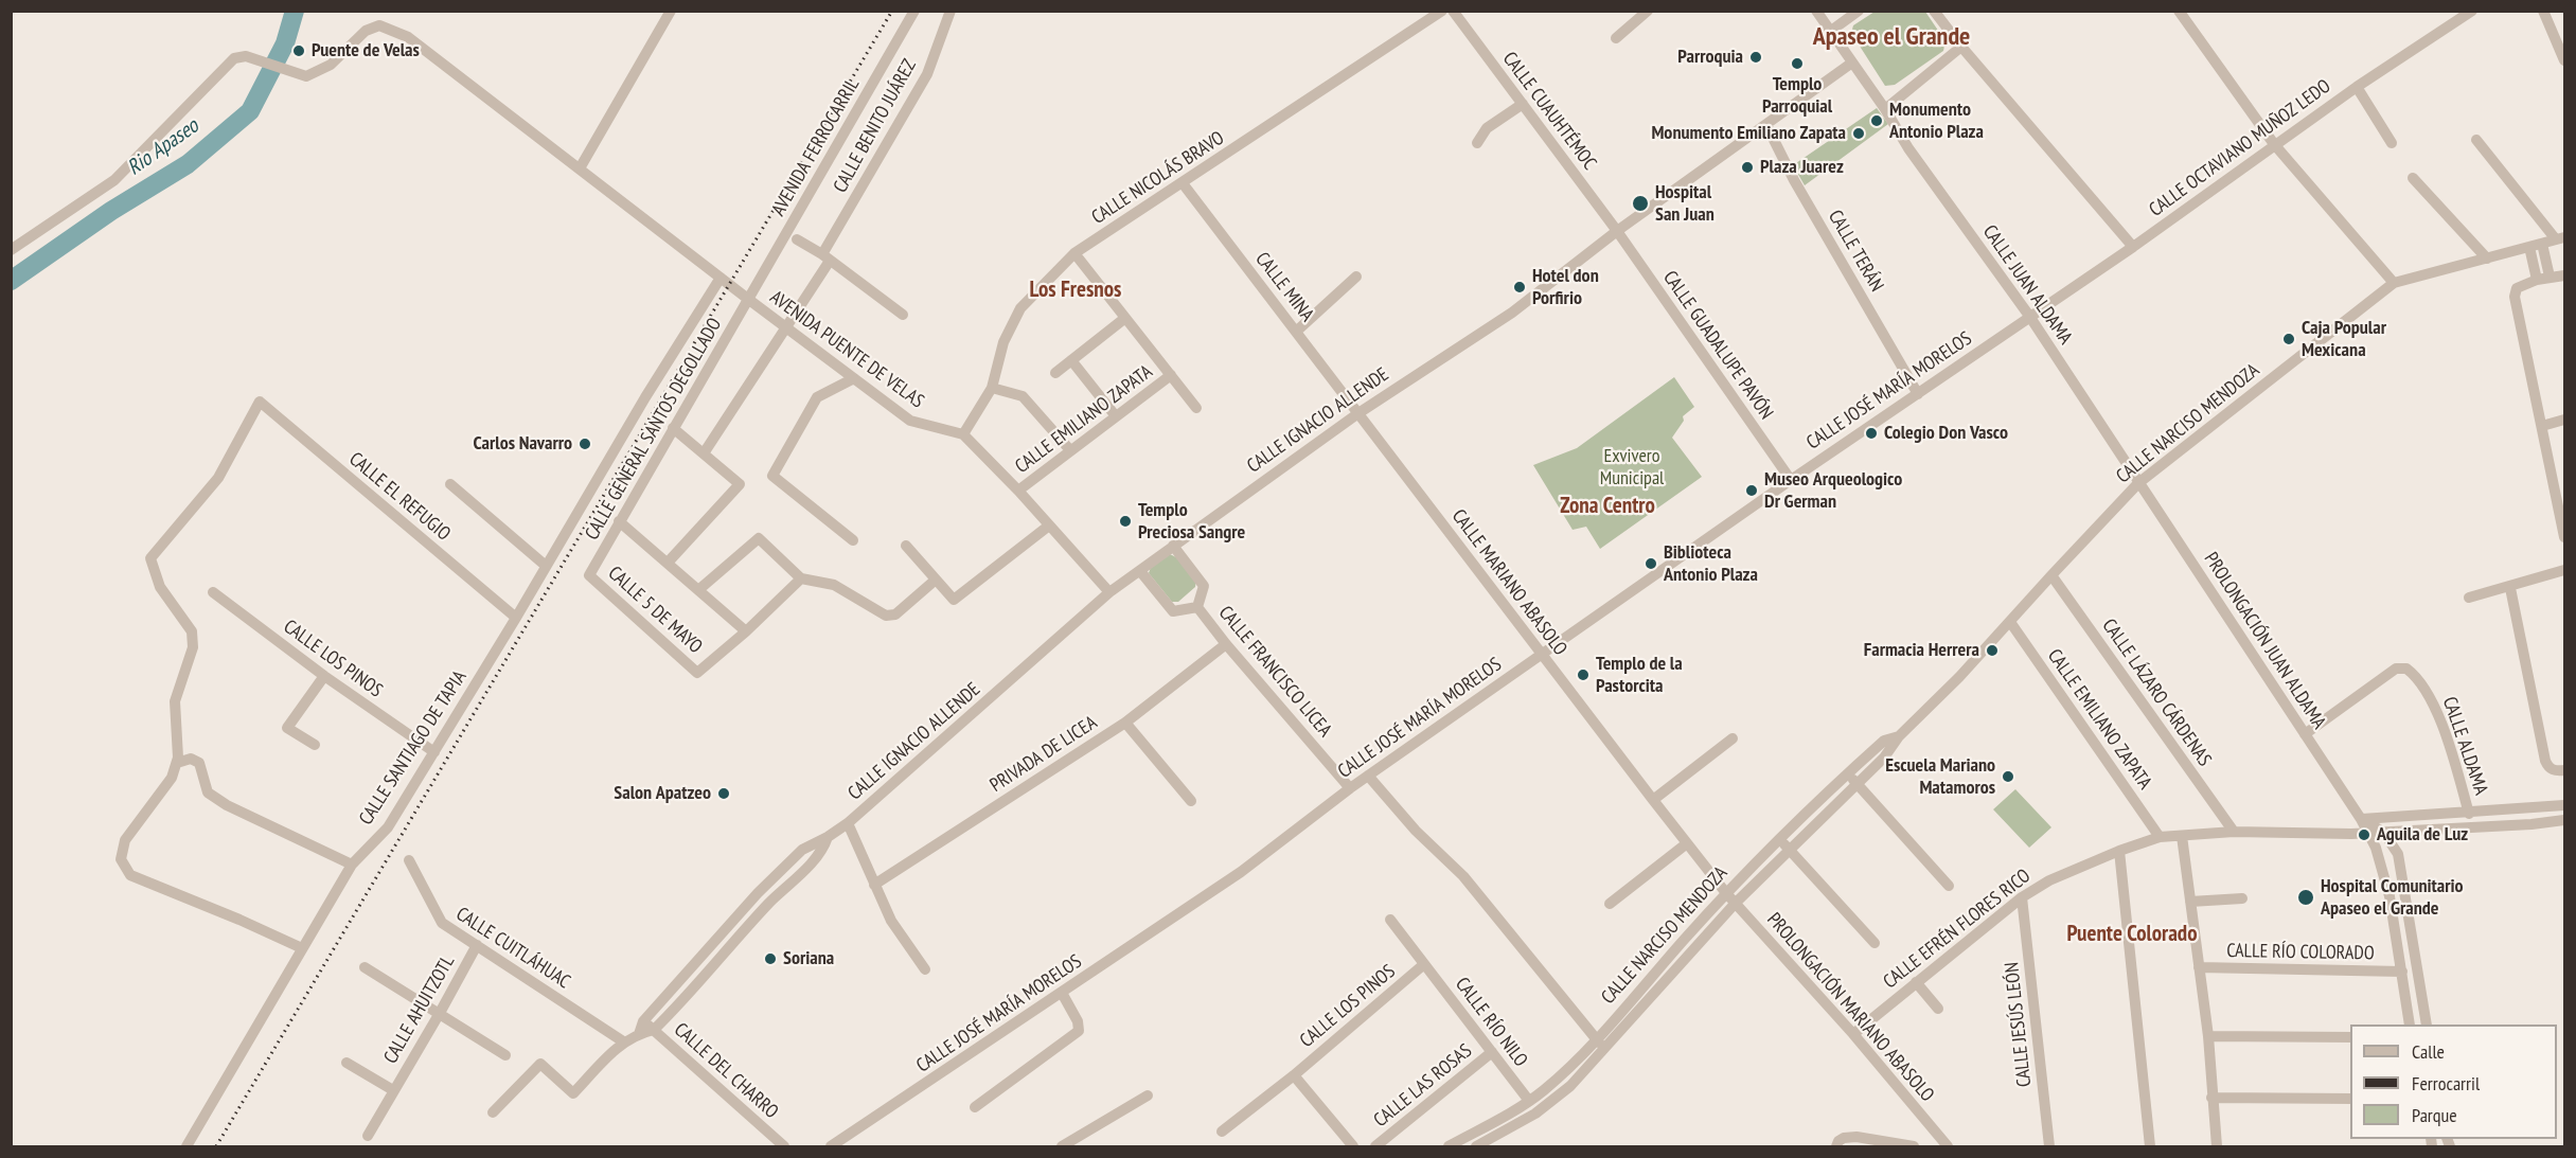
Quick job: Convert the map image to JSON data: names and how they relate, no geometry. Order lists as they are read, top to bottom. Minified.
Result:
{"streets":{"street":["CALLE CUAUHTÉMOC","CALLE BENITO JUÁREZ","AVENIDA FERROCARRIL","CALLE OCTAVIANO MUÑOZ LEDO","CALLE NICOLÁS BRAVO","CALLE TERÁN","CALLE JUAN ALDAMA","CALLE MINA","CALLE GUADALUPE PAVÓN","AVENIDA PUENTE DE VELAS","CALLE JOSÉ MARÍA MORELOS","CALLE EMILIANO ZAPATA","CALLE IGNACIO ALLENDE","CALLE NARCISO MENDOZA","CALLE GENERAL SANTOS DEGOLLADO","CALLE EL REFUGIO","CALLE MARIANO ABASOLO","CALLE 5 DE MAYO","PROLONGACIÓN JUAN ALDAMA","CALLE LOS PINOS","CALLE FRANCISCO LICEA","CALLE LÁZARO CÁRDENAS","CALLE ALDAMA","CALLE SANTIAGO DE TAPIA","PRIVADA DE LICEA","CALLE EFRÉN FLORES RICO","CALLE CUITLÁHUAC","CALLE RÍO COLORADO","PROLONGACIÓN MARIANO ABASOLO","CALLE AHUITZOTL","CALLE RÍO NILO","CALLE JESÚS LEÓN","CALLE DEL CHARRO","CALLE LAS ROSAS"]},"crossings":[["CALLE CUAUHTÉMOC","CALLE GUADALUPE PAVÓN"],["CALLE CUAUHTÉMOC","CALLE IGNACIO ALLENDE"],["CALLE BENITO JUÁREZ","AVENIDA PUENTE DE VELAS"],["AVENIDA FERROCARRIL","AVENIDA PUENTE DE VELAS"],["AVENIDA FERROCARRIL","CALLE GENERAL SANTOS DEGOLLADO"],["CALLE OCTAVIANO MUÑOZ LEDO","CALLE JUAN ALDAMA"],["CALLE OCTAVIANO MUÑOZ LEDO","CALLE JOSÉ MARÍA MORELOS"],["CALLE NICOLÁS BRAVO","CALLE MINA"],["CALLE NICOLÁS BRAVO","AVENIDA PUENTE DE VELAS"],["CALLE TERÁN","CALLE JOSÉ MARÍA MORELOS"],["CALLE TERÁN","CALLE IGNACIO ALLENDE"],["CALLE JUAN ALDAMA","CALLE JOSÉ MARÍA MORELOS"],["CALLE JUAN ALDAMA","CALLE IGNACIO ALLENDE"],["CALLE JUAN ALDAMA","CALLE NARCISO MENDOZA"],["CALLE JUAN ALDAMA","PROLONGACIÓN JUAN ALDAMA"],["CALLE MINA","CALLE IGNACIO ALLENDE"],["CALLE MINA","CALLE MARIANO ABASOLO"],["CALLE GUADALUPE PAVÓN","CALLE JOSÉ MARÍA MORELOS"],["CALLE GUADALUPE PAVÓN","CALLE IGNACIO ALLENDE"],["AVENIDA PUENTE DE VELAS","CALLE GENERAL SANTOS DEGOLLADO"],["AVENIDA PUENTE DE VELAS","CALLE SANTIAGO DE TAPIA"],["CALLE JOSÉ MARÍA MORELOS","CALLE MARIANO ABASOLO"],["CALLE JOSÉ MARÍA MORELOS","CALLE FRANCISCO LICEA"],["CALLE EMILIANO ZAPATA","CALLE NARCISO MENDOZA"],["CALLE EMILIANO ZAPATA","CALLE EFRÉN FLORES RICO"],["CALLE IGNACIO ALLENDE","CALLE MARIANO ABASOLO"],["CALLE IGNACIO ALLENDE","CALLE FRANCISCO LICEA"],["CALLE IGNACIO ALLENDE","CALLE DEL CHARRO"],["CALLE NARCISO MENDOZA","CALLE MARIANO ABASOLO"],["CALLE NARCISO MENDOZA","PROLONGACIÓN JUAN ALDAMA"],["CALLE NARCISO MENDOZA","CALLE LÁZARO CÁRDENAS"],["CALLE NARCISO MENDOZA","PROLONGACIÓN MARIANO ABASOLO"],["CALLE NARCISO MENDOZA","CALLE RÍO NILO"],["CALLE GENERAL SANTOS DEGOLLADO","CALLE 5 DE MAYO"],["CALLE EL REFUGIO","CALLE SANTIAGO DE TAPIA"],["CALLE MARIANO ABASOLO","PROLONGACIÓN MARIANO ABASOLO"],["PROLONGACIÓN JUAN ALDAMA","CALLE ALDAMA"],["PROLONGACIÓN JUAN ALDAMA","CALLE EFRÉN FLORES RICO"],["PROLONGACIÓN JUAN ALDAMA","CALLE RÍO COLORADO"],["CALLE LOS PINOS","CALLE SANTIAGO DE TAPIA"],["CALLE LOS PINOS","CALLE RÍO NILO"],["CALLE FRANCISCO LICEA","PRIVADA DE LICEA"],["CALLE LÁZARO CÁRDENAS","CALLE EFRÉN FLORES RICO"],["CALLE EFRÉN FLORES RICO","PROLONGACIÓN MARIANO ABASOLO"],["CALLE EFRÉN FLORES RICO","CALLE JESÚS LEÓN"],["CALLE CUITLÁHUAC","CALLE AHUITZOTL"],["CALLE RÍO NILO","CALLE LAS ROSAS"]],"districts":["Apaseo el Grande","Los Fresnos","Zona Centro","Puente Colorado"],"water":["Rio Apaseo"],"parks":["Exvivero Municipal"],"places":["Puente de Velas","Parroquia","Templo Parroquial","Monumento Antonio Plaza","Monumento Emiliano Zapata","Plaza Juarez","Hospital San Juan","Hotel don Porfirio","Caja Popular Mexicana","Colegio Don Vasco","Carlos Navarro","Museo Arqueologico Dr German","Templo Preciosa Sangre","Biblioteca Antonio Plaza","Farmacia Herrera","Templo de la Pastorcita","Escuela Mariano Matamoros","Salon Apatzeo","Aguila de Luz","Hospital Comunitario Apaseo el Grande","Soriana"],"legend":["Calle","Ferrocarril","Parque"]}
